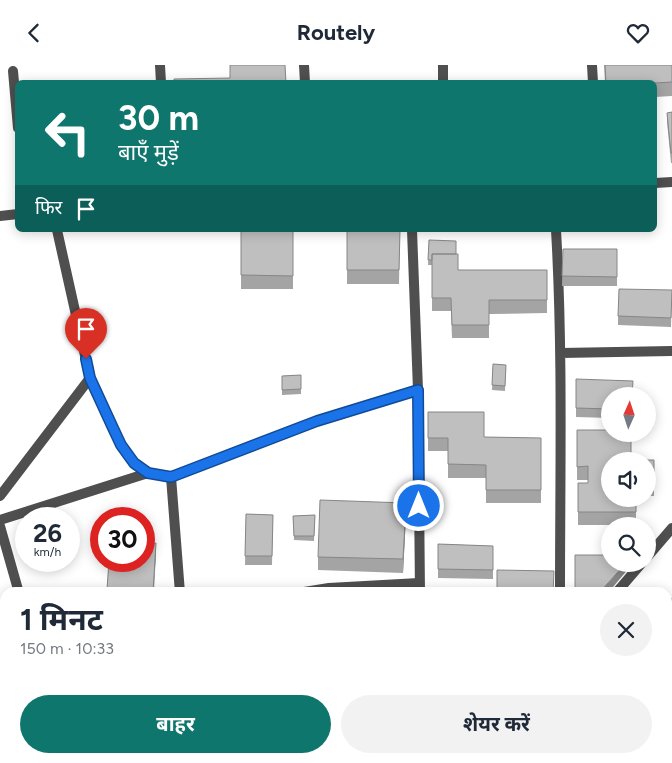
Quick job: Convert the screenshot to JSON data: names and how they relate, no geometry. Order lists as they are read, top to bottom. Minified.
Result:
{"north":"top","page":{"header":"Routely","turn":["30 m","बाएँ मुड़ें"],"then":"फिर","speed":"26 km/h","limit":"30","heading":["1 मिनट","150 m · 10:33"],"buttons":["बाहर","शेयर करें"]}}
